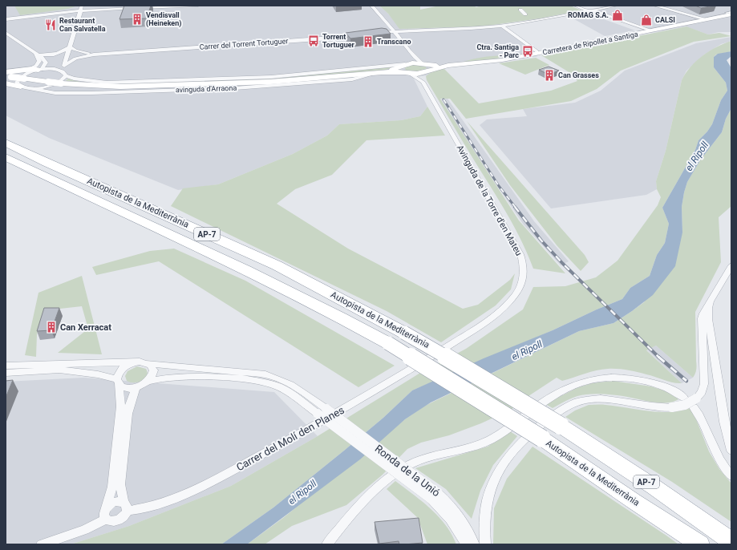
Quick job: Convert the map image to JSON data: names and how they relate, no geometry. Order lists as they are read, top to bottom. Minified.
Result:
{"streets":{"highway":["Autopista de la Mediterrània","AP-7"],"main road":["Carretera de Ripollet a Santiga"],"street":["Carrer del Torrent Tortuguer","avinguda d'Arraona","Avinguda de la Torre d'en Mateu","Carrer del Molí den Planes","Ronda de la Unió"]},"crossings":[["avinguda d'Arraona","Avinguda de la Torre d'en Mateu"],["Avinguda de la Torre d'en Mateu","Carrer del Molí den Planes"]],"water":["el Ripoll"],"places":{"shop":["ROMAG S.A.","CALSI"],"building":["Vendisvall (Heineken)","Transcano","Can Grasses","Can Xerracat"],"restaurant":["Restaurant Can Salvatella"],"bus stop":["Torrent Tortuguer","Ctra. Santiga - Parc"]}}
